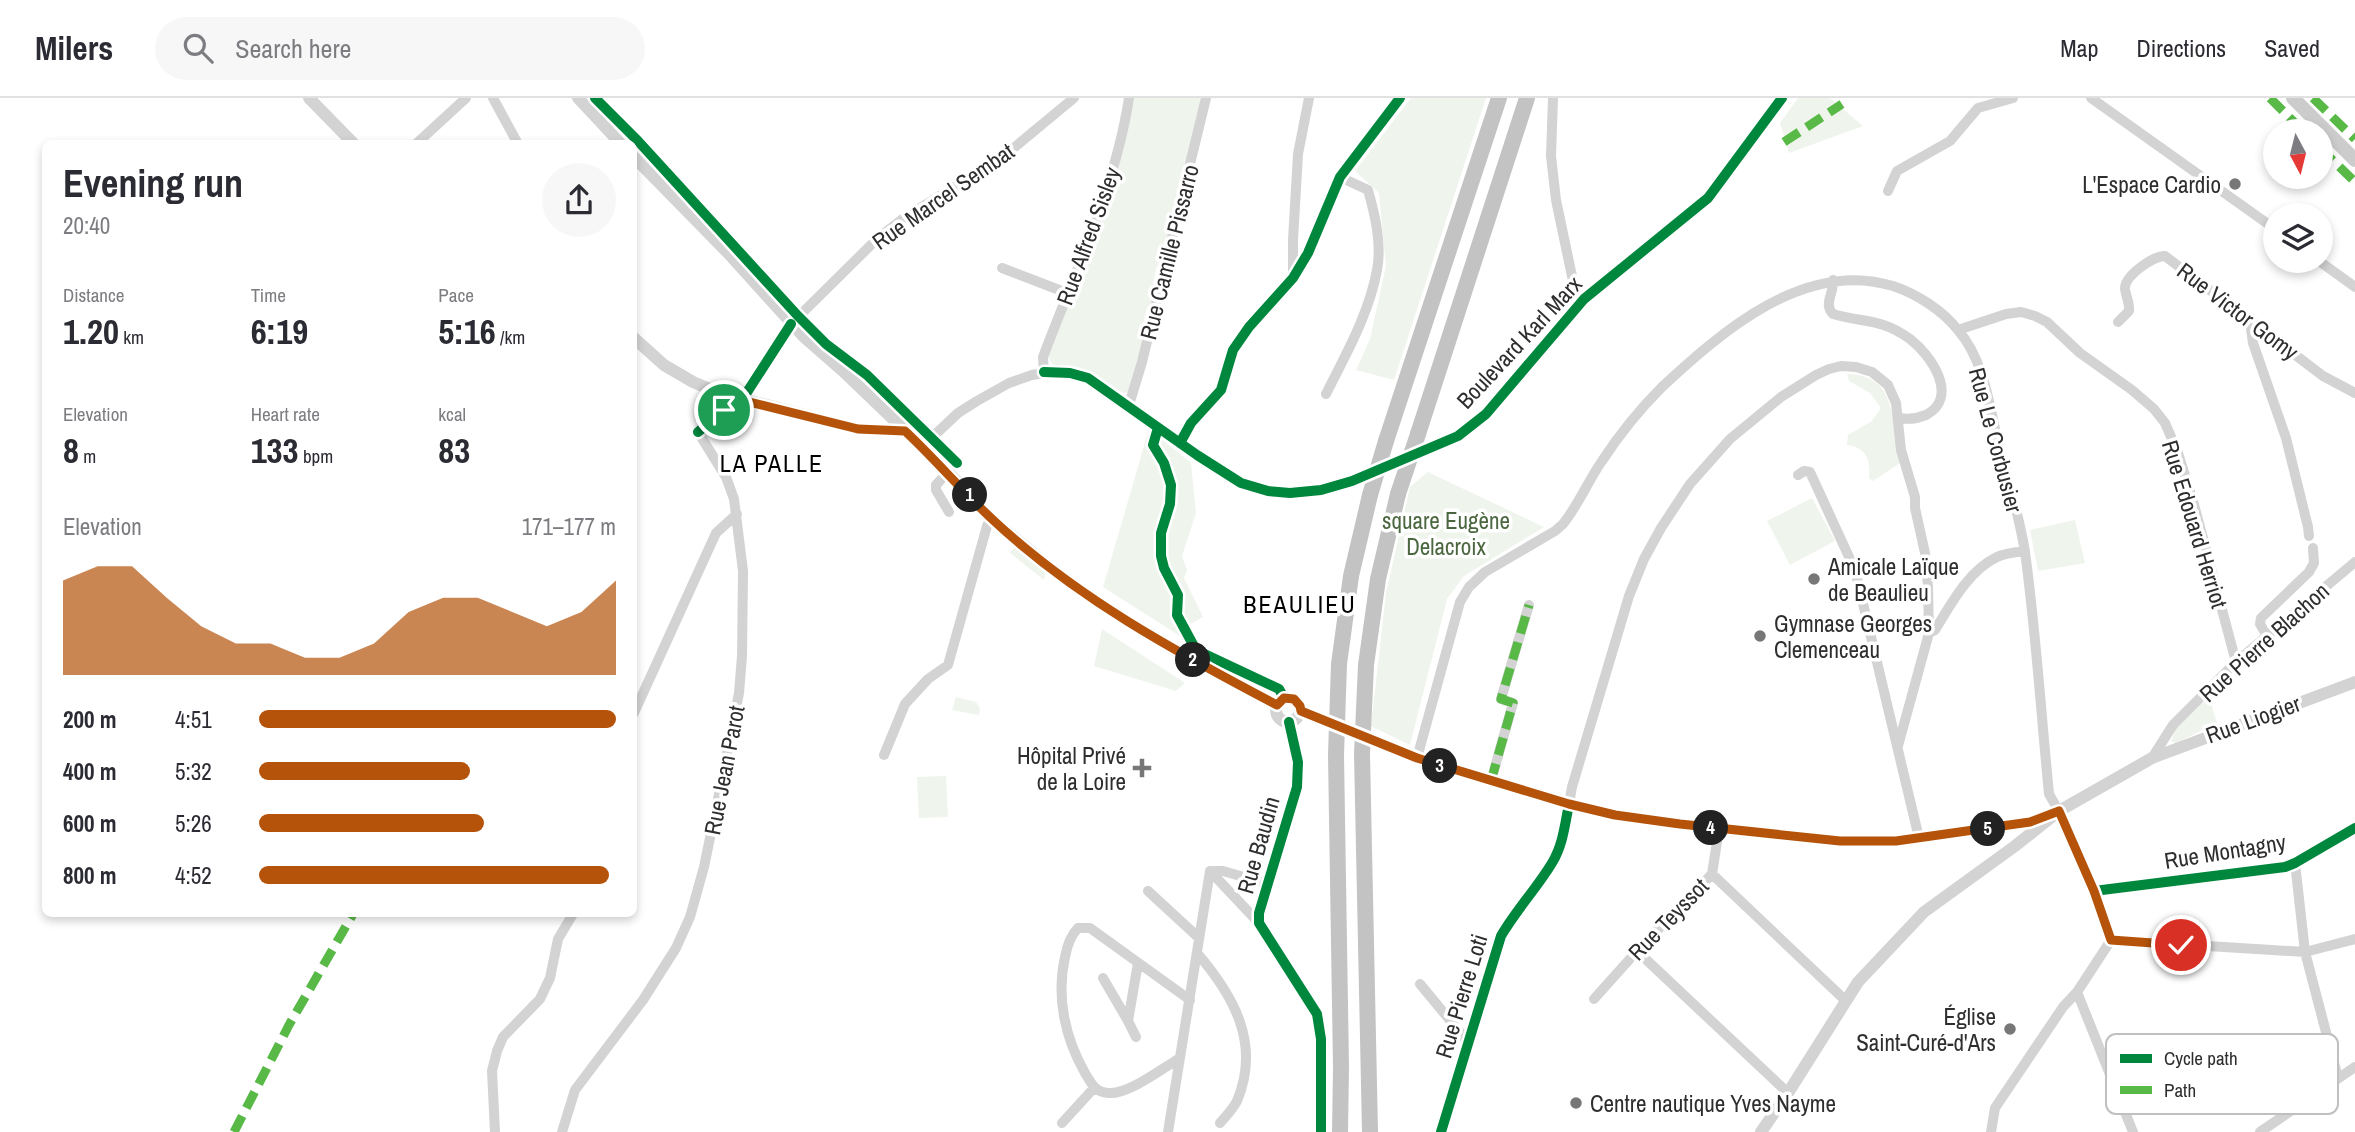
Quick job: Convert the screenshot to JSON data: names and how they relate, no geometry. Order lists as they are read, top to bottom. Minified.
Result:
{"streets":{"street":["Rue Marcel Sembat","Rue Alfred Sisley","Rue Camille Pissarro","Rue Victor Gomy","Boulevard Karl Marx","Rue Le Corbusier","Rue Edouard Herriot","Rue Pierre Blachon","Rue Liogier","Rue Jean Parot","Rue Baudin","Rue Montagny","Rue Teyssot","Rue Pierre Loti"]},"crossings":[["Rue Marcel Sembat","Rue Jean Parot"],["Rue Alfred Sisley","Boulevard Karl Marx"],["Rue Camille Pissarro","Boulevard Karl Marx"],["Rue Le Corbusier","Rue Edouard Herriot"],["Rue Le Corbusier","Rue Liogier"],["Rue Le Corbusier","Rue Montagny"],["Rue Edouard Herriot","Rue Pierre Blachon"],["Rue Pierre Blachon","Rue Liogier"]],"districts":["LA PALLE","BEAULIEU"],"parks":["square Eugène Delacroix"],"places":{"other":["L'Espace Cardio","Amicale Laïque de Beaulieu","Gymnase Georges Clemenceau","Église Saint-Curé-d'Ars","Centre nautique Yves Nayme"],"health":["Hôpital Privé de la Loire"]},"legend":["Cycle path","Path"],"north":"bottom","page":{"header":"Milers","search":"Search here","nav":["Map","Directions","Saved"],"heading":["Evening run","20:40"],"stats":[["Distance","1.20 km"],["Time","6:19"],["Pace","5:16 /km"],["Elevation","8 m"],["Heart rate","133 bpm"],["kcal","83"]],"pins":["1","2","3","4","5"],"chart":["Elevation","171–177 m"],"list":[{"name":"200 m","note":"4:51"},{"name":"400 m","note":"5:32"},{"name":"600 m","note":"5:26"},{"name":"800 m","note":"4:52"}]}}
